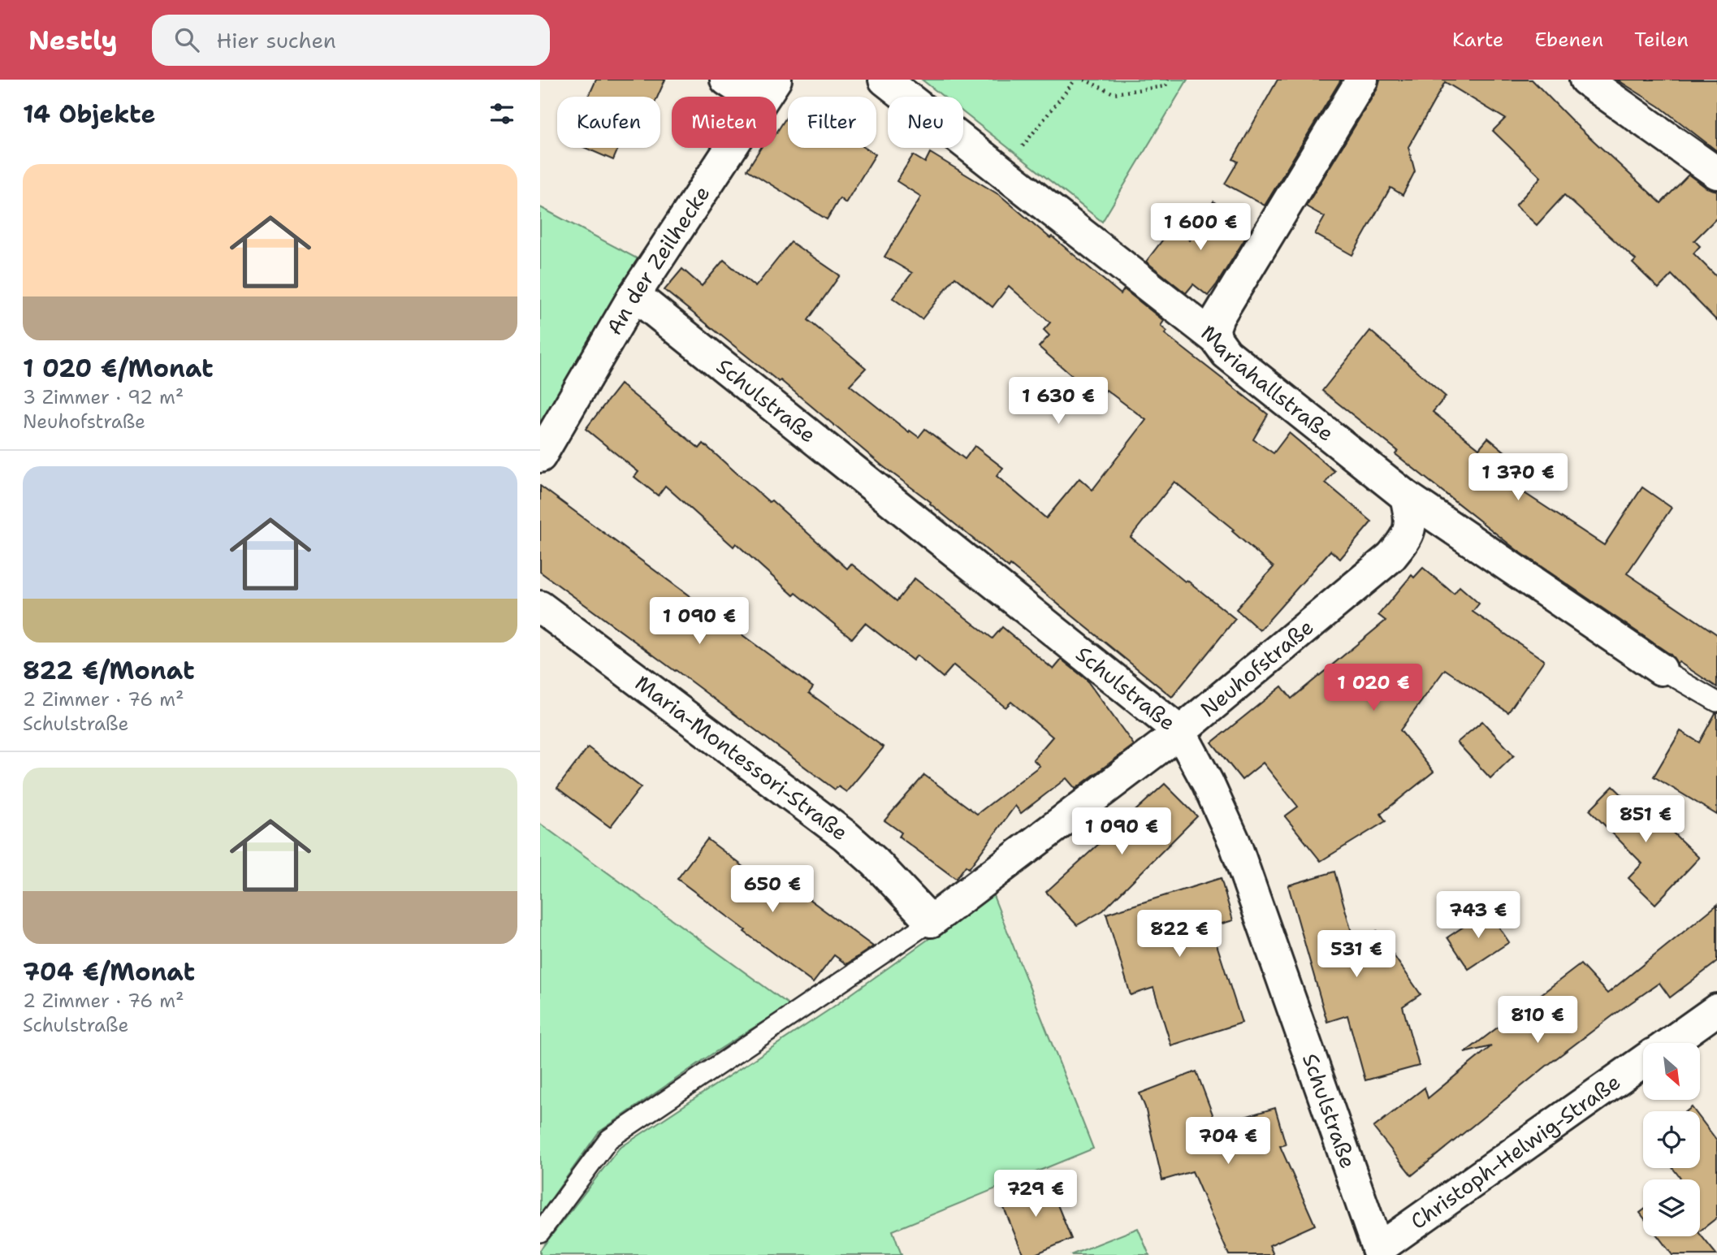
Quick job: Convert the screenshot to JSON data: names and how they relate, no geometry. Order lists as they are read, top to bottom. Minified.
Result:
{"streets":{"street":["An der Zeilhecke","Mariahallstraße","Schulstraße","Neuhofstraße","Maria-Montessori-Straße","Christoph-Helwig-Straße"]},"crossings":[["An der Zeilhecke","Schulstraße"],["Mariahallstraße","Neuhofstraße"],["Schulstraße","Neuhofstraße"],["Schulstraße","Christoph-Helwig-Straße"],["Neuhofstraße","Maria-Montessori-Straße"]],"north":"bottom right","page":{"header":"Nestly","search":"Hier suchen","nav":["Karte","Ebenen","Teilen"],"heading":"14 Objekte","chip":["Kaufen","Mieten","Filter","Neu"],"list":[{"name":"1 020 €/Monat","note":"3 Zimmer · 92 m² · Neuhofstraße"},{"name":"822 €/Monat","note":"2 Zimmer · 76 m² · Schulstraße"},{"name":"704 €/Monat","note":"2 Zimmer · 76 m² · Schulstraße"}],"price":["1 600 €","1 630 €","1 370 €","1 090 €","1 020 €","851 €","1 090 €","650 €","743 €","822 €","531 €","810 €","704 €","729 €"]}}
